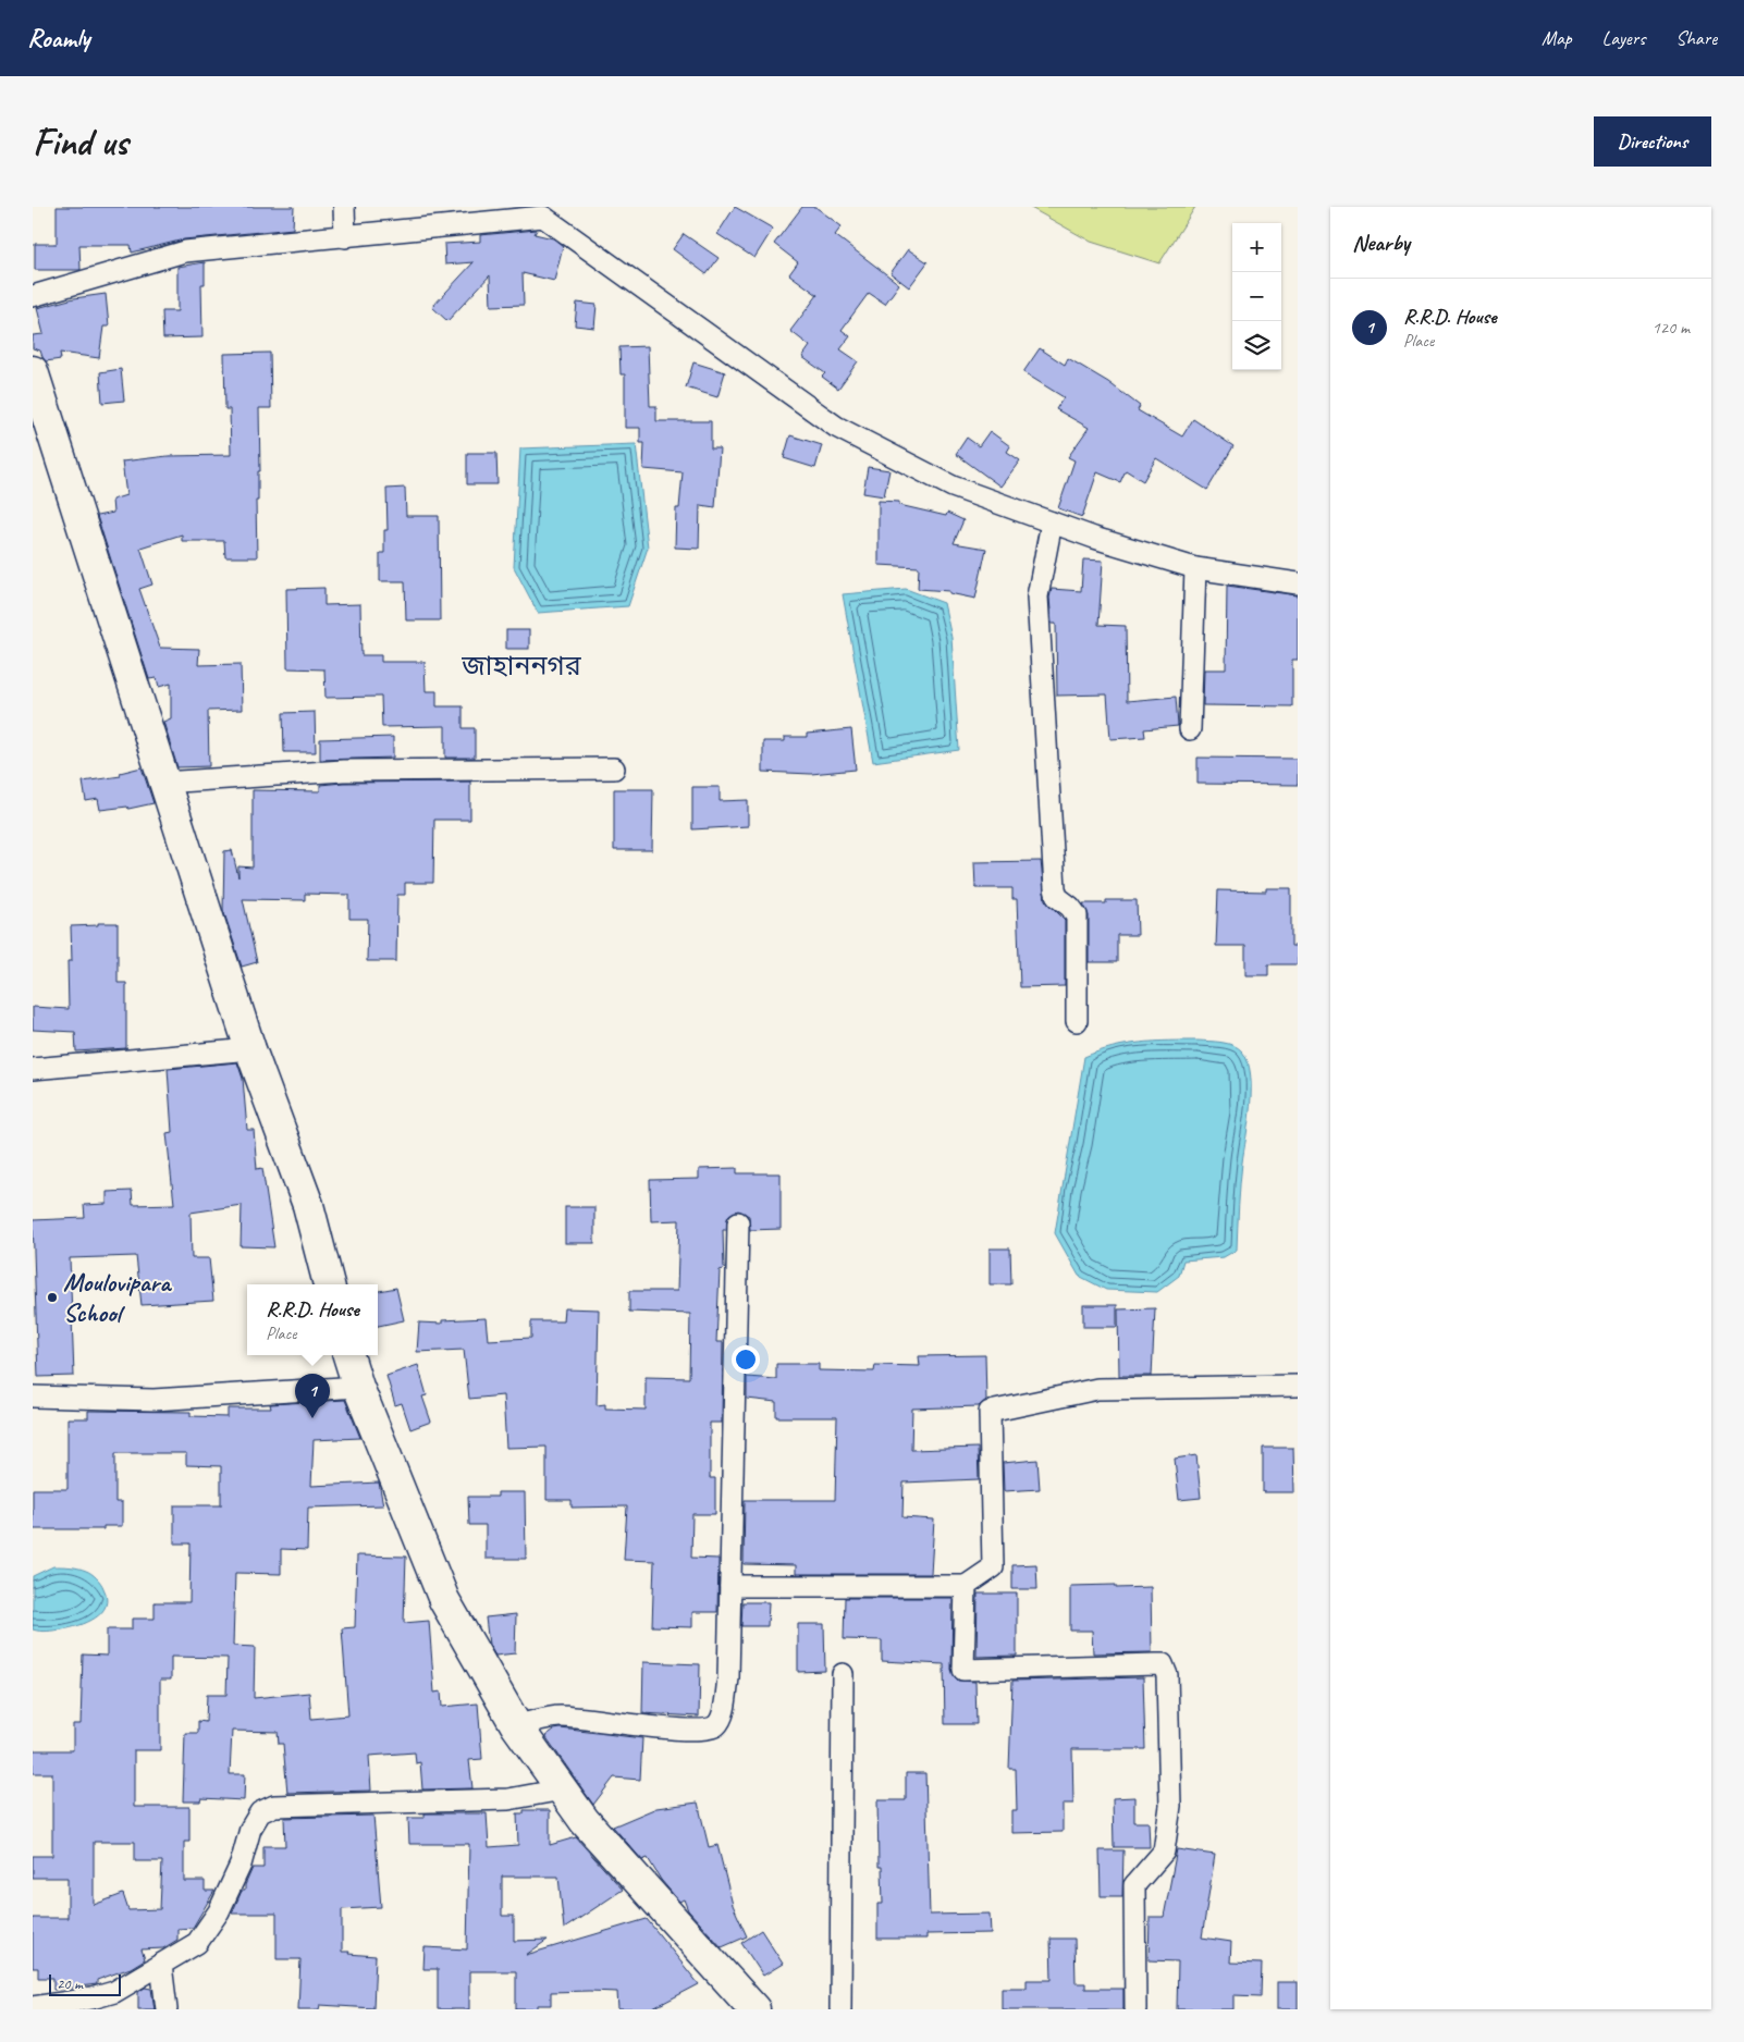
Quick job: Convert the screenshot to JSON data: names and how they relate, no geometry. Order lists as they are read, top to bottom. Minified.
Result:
{"districts":["জাহাননগর"],"places":["Moulovipara School"],"scale_bar":"20 m","page":{"header":"Roamly","nav":["Map","Layers","Share"],"buttons":"Directions","title":"Find us","heading":"Nearby","map_buttons":["+","−"],"list":[{"mark":"1","name":"R.R.D. House","note":"Place","value":"120 m"}],"popup":["R.R.D. House","Place"],"pins":"1","scale":"20 m"}}
